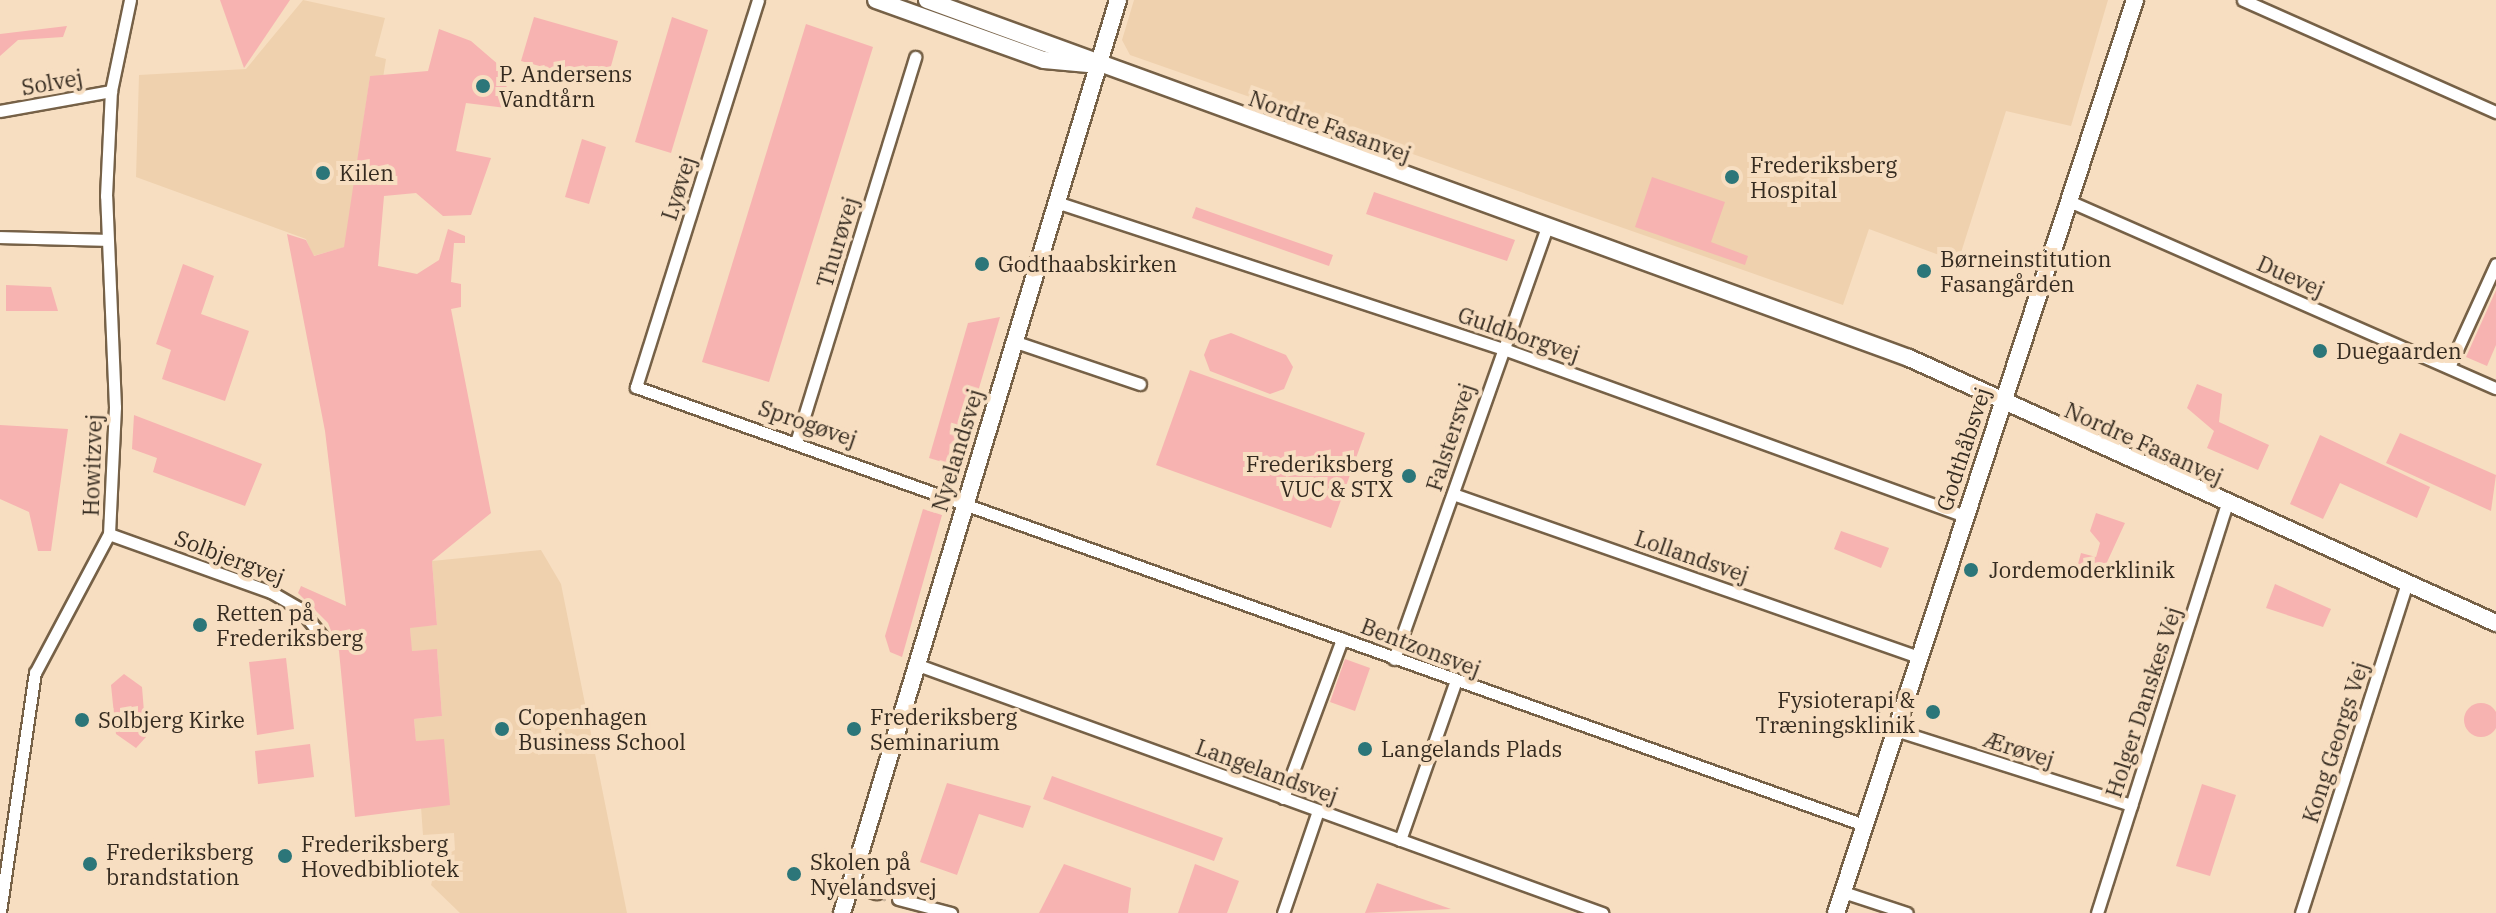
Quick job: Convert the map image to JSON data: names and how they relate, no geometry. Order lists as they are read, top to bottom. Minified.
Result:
{"streets":{"street":["Solvej","Nordre Fasanvej","Lyøvej","Thurøvej","Duevej","Guldborgvej","Sprogøvej","Falstersvej","Godthåbsvej","Nyelandsvej","Howitzvej","Lollandsvej","Solbjergvej","Bentzonsvej","Holger Danskes Vej","Kong Georgs Vej","Ærøvej","Langelandsvej"]},"crossings":[["Solvej","Howitzvej"],["Nordre Fasanvej","Falstersvej"],["Nordre Fasanvej","Godthåbsvej"],["Nordre Fasanvej","Nyelandsvej"],["Nordre Fasanvej","Holger Danskes Vej"],["Nordre Fasanvej","Kong Georgs Vej"],["Lyøvej","Sprogøvej"],["Thurøvej","Sprogøvej"],["Duevej","Godthåbsvej"],["Guldborgvej","Falstersvej"],["Guldborgvej","Godthåbsvej"],["Guldborgvej","Nyelandsvej"],["Sprogøvej","Nyelandsvej"],["Sprogøvej","Bentzonsvej"],["Falstersvej","Lollandsvej"],["Falstersvej","Bentzonsvej"],["Godthåbsvej","Lollandsvej"],["Godthåbsvej","Bentzonsvej"],["Godthåbsvej","Ærøvej"],["Nyelandsvej","Bentzonsvej"],["Nyelandsvej","Langelandsvej"],["Howitzvej","Solbjergvej"],["Holger Danskes Vej","Ærøvej"]],"places":["P. Andersens Vandtårn","Kilen","Frederiksberg Hospital","Godthaabskirken","Børneinstitution Fasangården","Duegaarden","Frederiksberg VUC & STX","Jordemoderklinik","Retten på Frederiksberg","Fysioterapi & Træningsklinik","Solbjerg Kirke","Copenhagen Business School","Frederiksberg Seminarium","Langelands Plads","Frederiksberg Hovedbibliotek","Frederiksberg brandstation","Skolen på Nyelandsvej"]}
